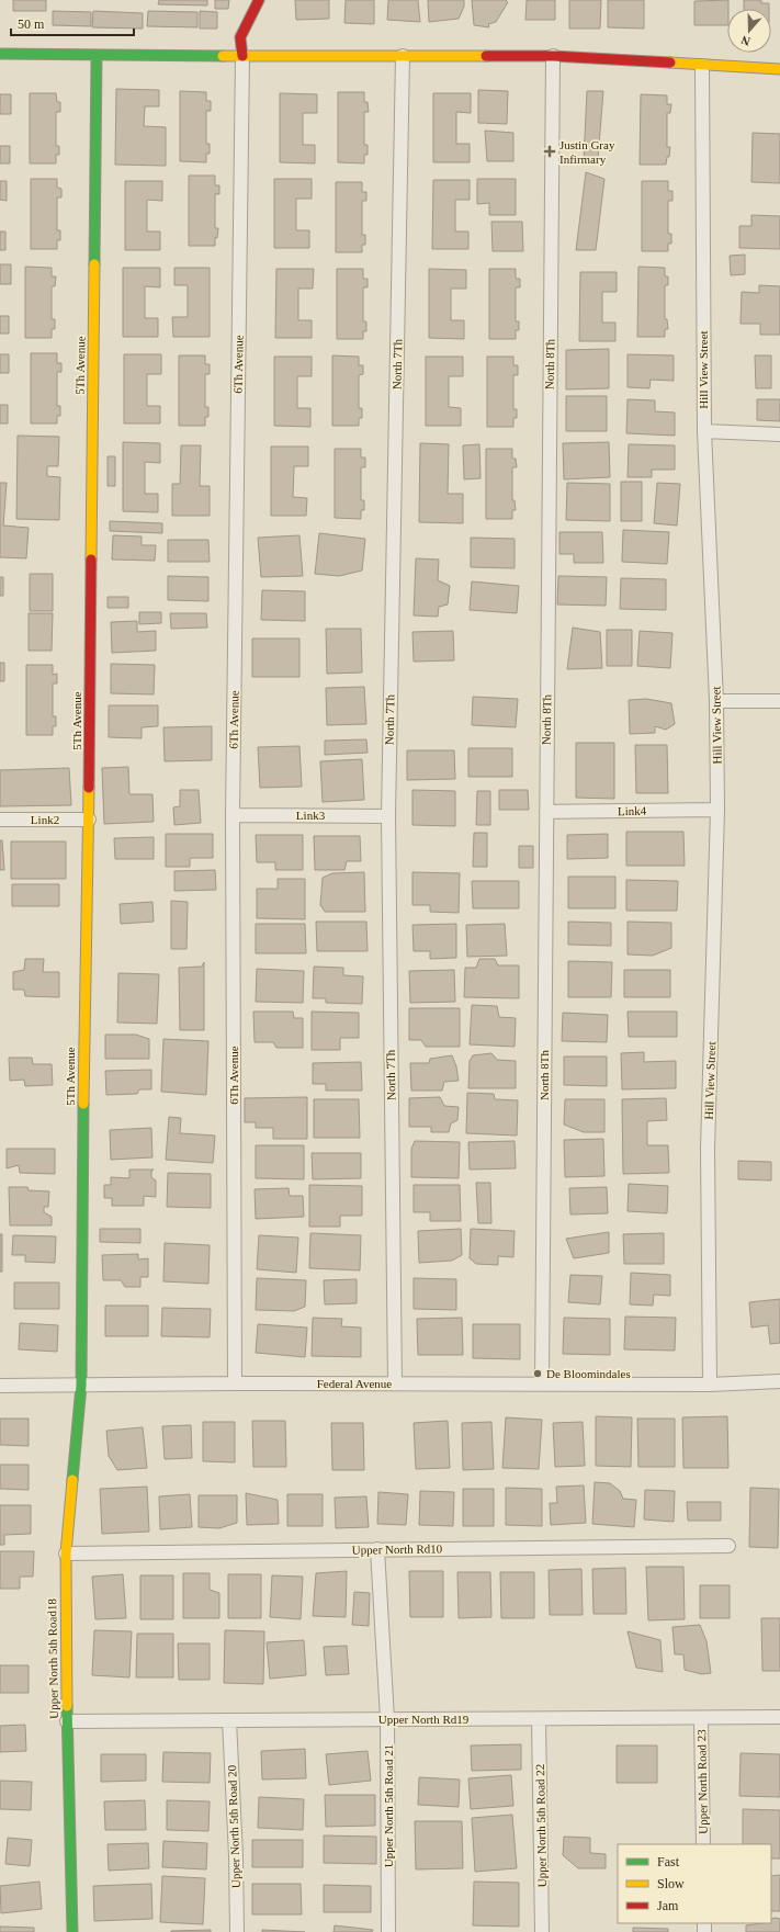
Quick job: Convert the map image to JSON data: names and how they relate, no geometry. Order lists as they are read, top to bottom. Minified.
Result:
{"streets":{"street":["6Th Avenue","North 7Th","North 8Th","5Th Avenue","Hill View Street","Link4","Link3","Link2","Federal Avenue","Upper North Rd10","Upper North 5th Road18","Upper North Rd19","Upper North Road 23","Upper North 5th Road 21","Upper North 5th Road 22","Upper North 5th Road 20"]},"crossings":[["6Th Avenue","Link3"],["6Th Avenue","Federal Avenue"],["North 7Th","Link3"],["North 7Th","Federal Avenue"],["North 8Th","Link4"],["North 8Th","Federal Avenue"],["5Th Avenue","Link2"],["5Th Avenue","Federal Avenue"],["5Th Avenue","Upper North 5th Road18"],["Hill View Street","Link4"],["Hill View Street","Federal Avenue"],["Federal Avenue","Upper North 5th Road18"],["Upper North Rd10","Upper North 5th Road18"],["Upper North Rd10","Upper North 5th Road 21"],["Upper North 5th Road18","Upper North Rd19"],["Upper North Rd19","Upper North Road 23"],["Upper North Rd19","Upper North 5th Road 21"],["Upper North Rd19","Upper North 5th Road 22"],["Upper North Rd19","Upper North 5th Road 20"]],"places":{"health":["Justin Gray Infirmary"],"other":["De Bloomindales"]},"legend":["Fast","Slow","Jam"],"scale_bar":"50 m","north":"bottom"}
